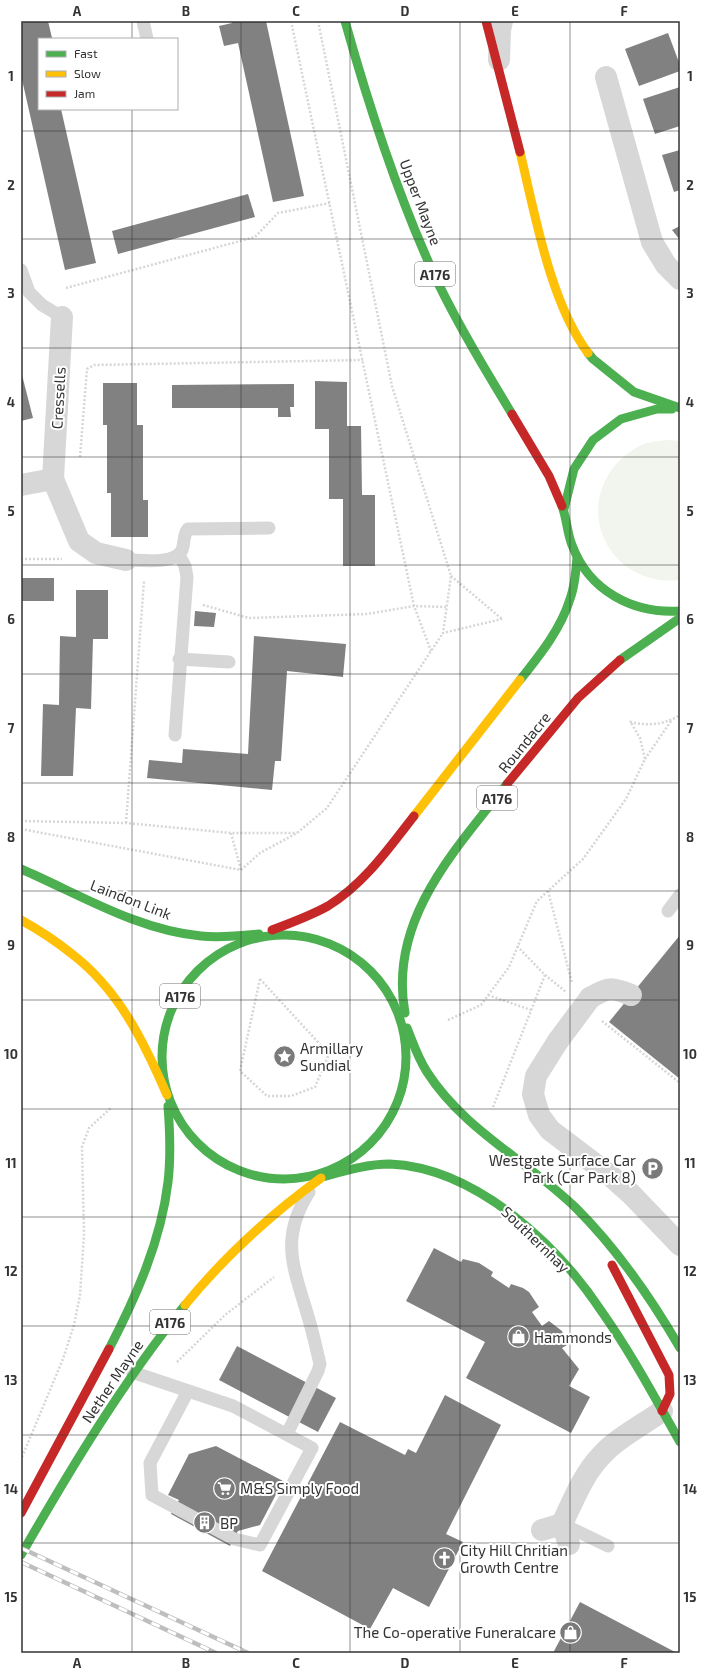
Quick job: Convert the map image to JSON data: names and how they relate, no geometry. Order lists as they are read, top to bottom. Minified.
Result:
{"streets":{"main road":["Upper Mayne","A176","Roundacre","Laindon Link","Southernhay","Nether Mayne"],"street":["Cressells"]},"crossings":[["Upper Mayne","A176"],["A176","Roundacre"],["A176","Laindon Link"],["A176","Southernhay"],["A176","Nether Mayne"],["Southernhay","Nether Mayne"]],"places":{"place":["Armillary Sundial"],"parking":["Westgate Surface Car Park (Car Park 8)"],"shop":["Hammonds","The Co-operative Funeralcare"],"supermarket":["M&S Simply Food"],"building":["BP"],"church":["City Hill Chritian Growth Centre"]},"legend":["Fast","Slow","Jam"],"grid":{"columns":["A","B","C","D","E","F"],"rows":["1","2","3","4","5","6","7","8","9","10","11","12","13","14","15"]}}
